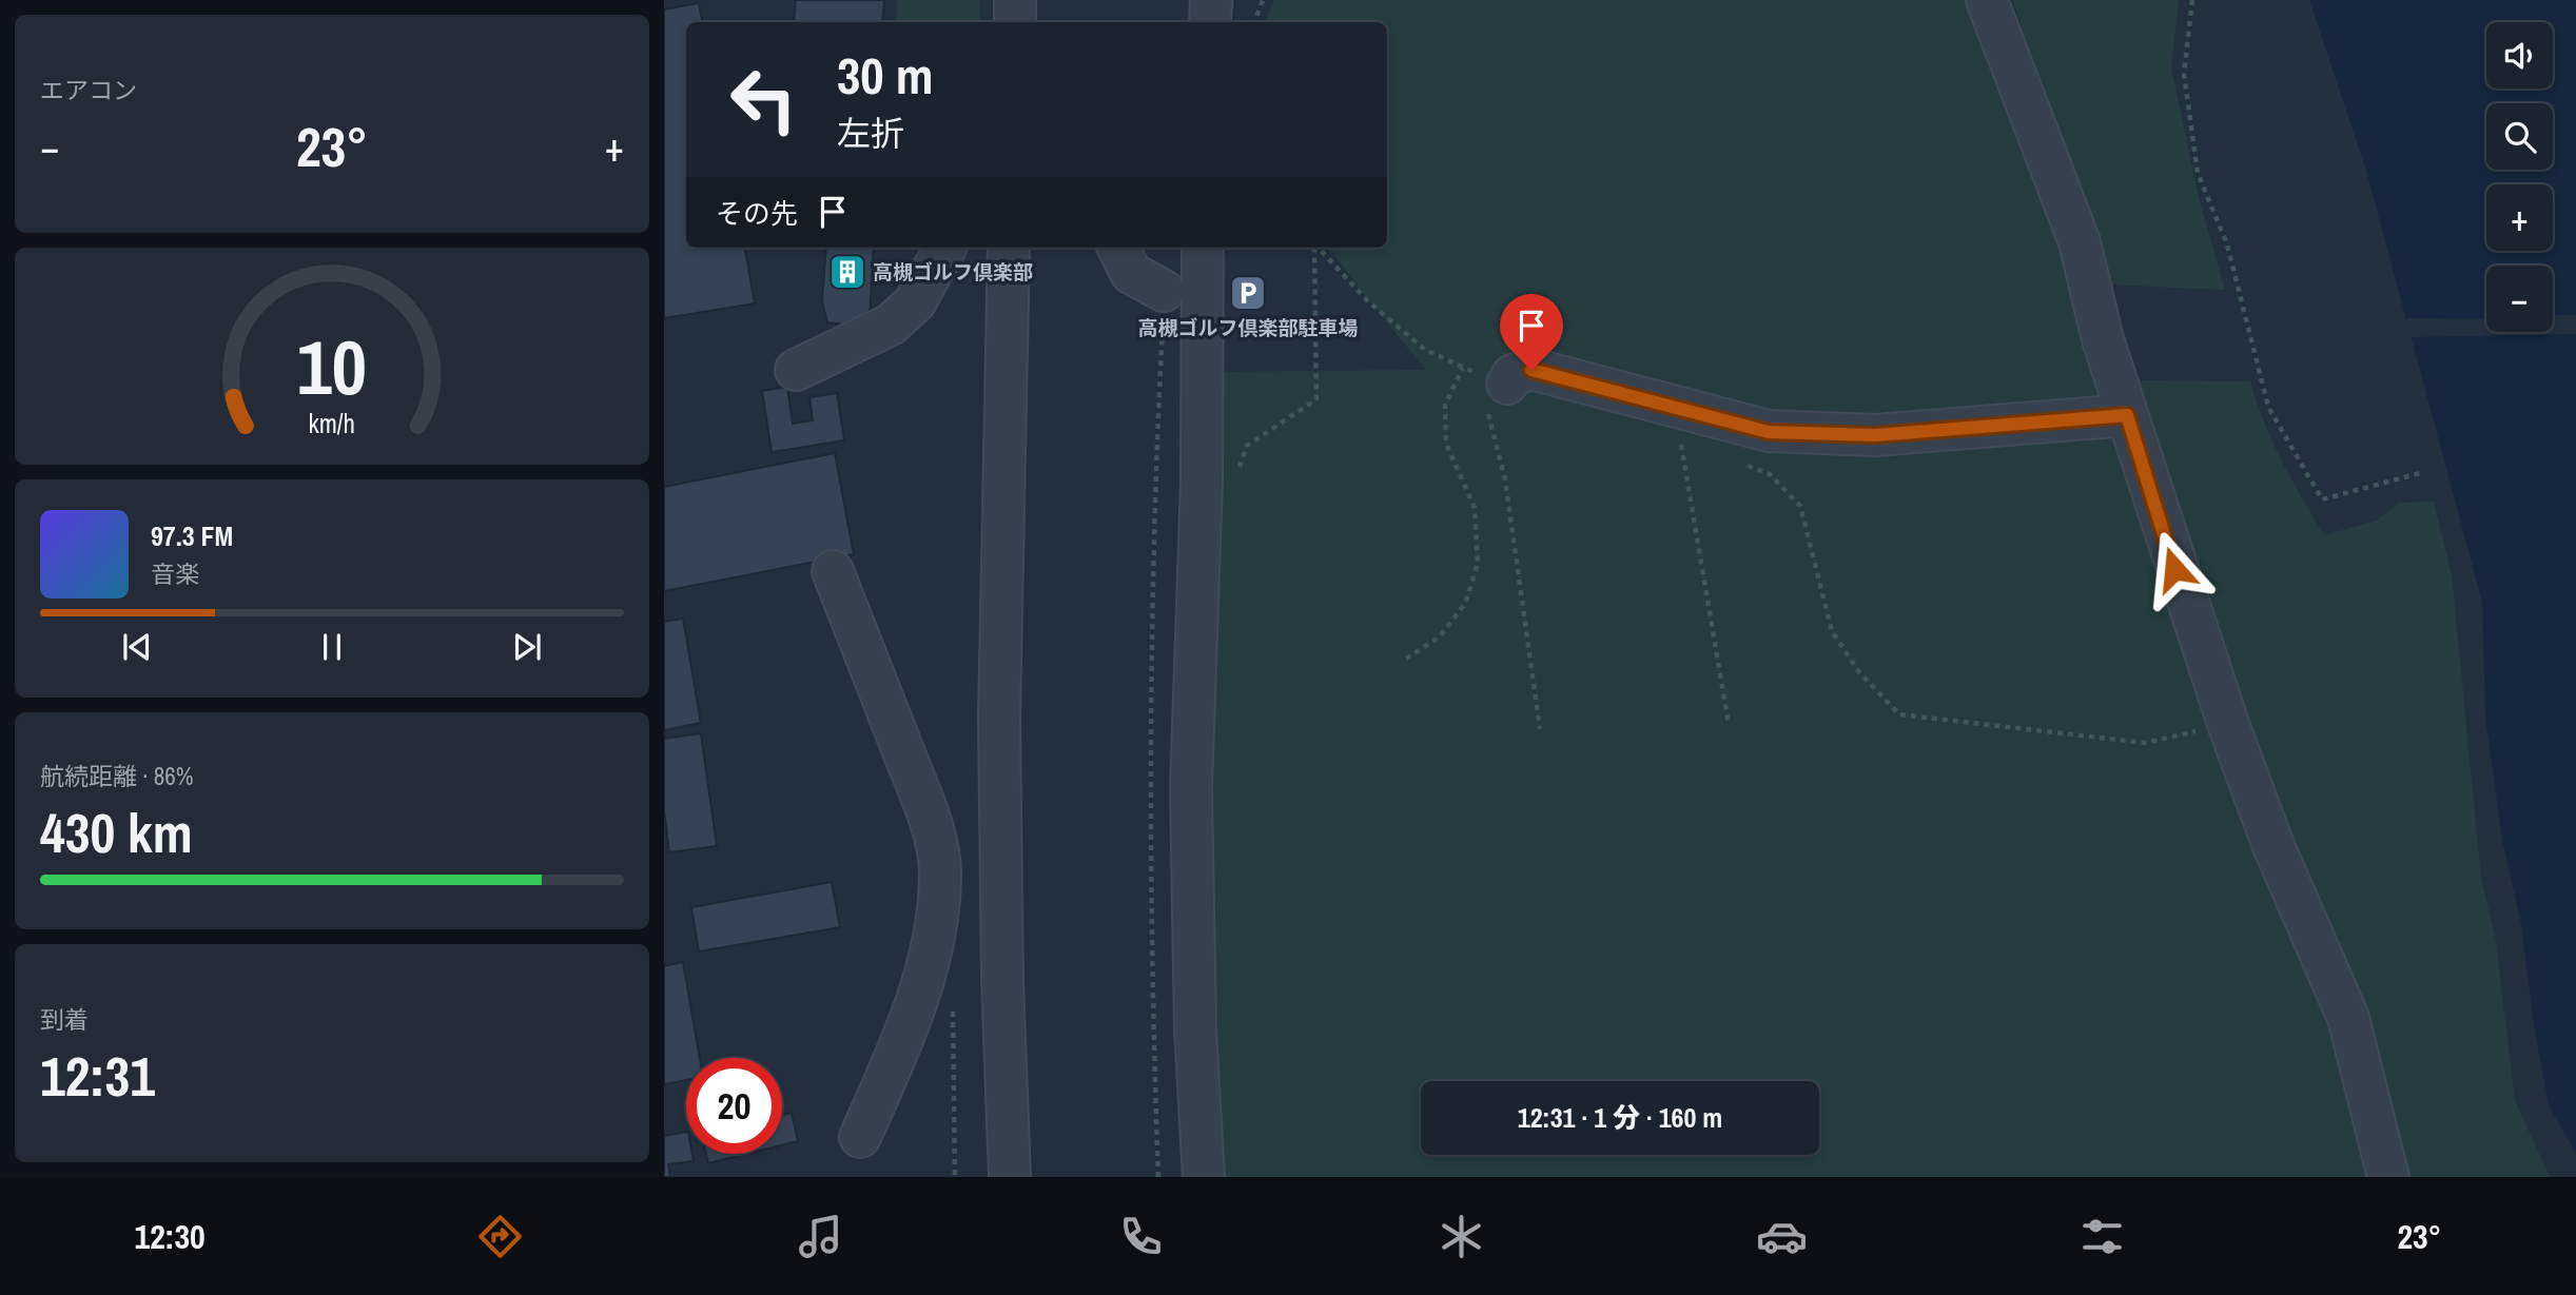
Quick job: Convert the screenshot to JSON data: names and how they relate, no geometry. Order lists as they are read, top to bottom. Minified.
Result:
{"places":{"building":["高槻ゴルフ倶楽部"],"parking":["高槻ゴルフ倶楽部駐車場"]},"page":{"tile":["エアコン",["航続距離 · 86%","430 km"],["到着","12:31"]],"map_buttons":["+","−"],"turn":["30 m","左折"],"heat":["−","23°","+"],"then":"その先","song":["97.3 FM","音楽"],"limit":"20","trip":"12:31 · 1 分 · 160 m","tabs":["12:30","23°"],"gauge":["10","km/h"]}}
